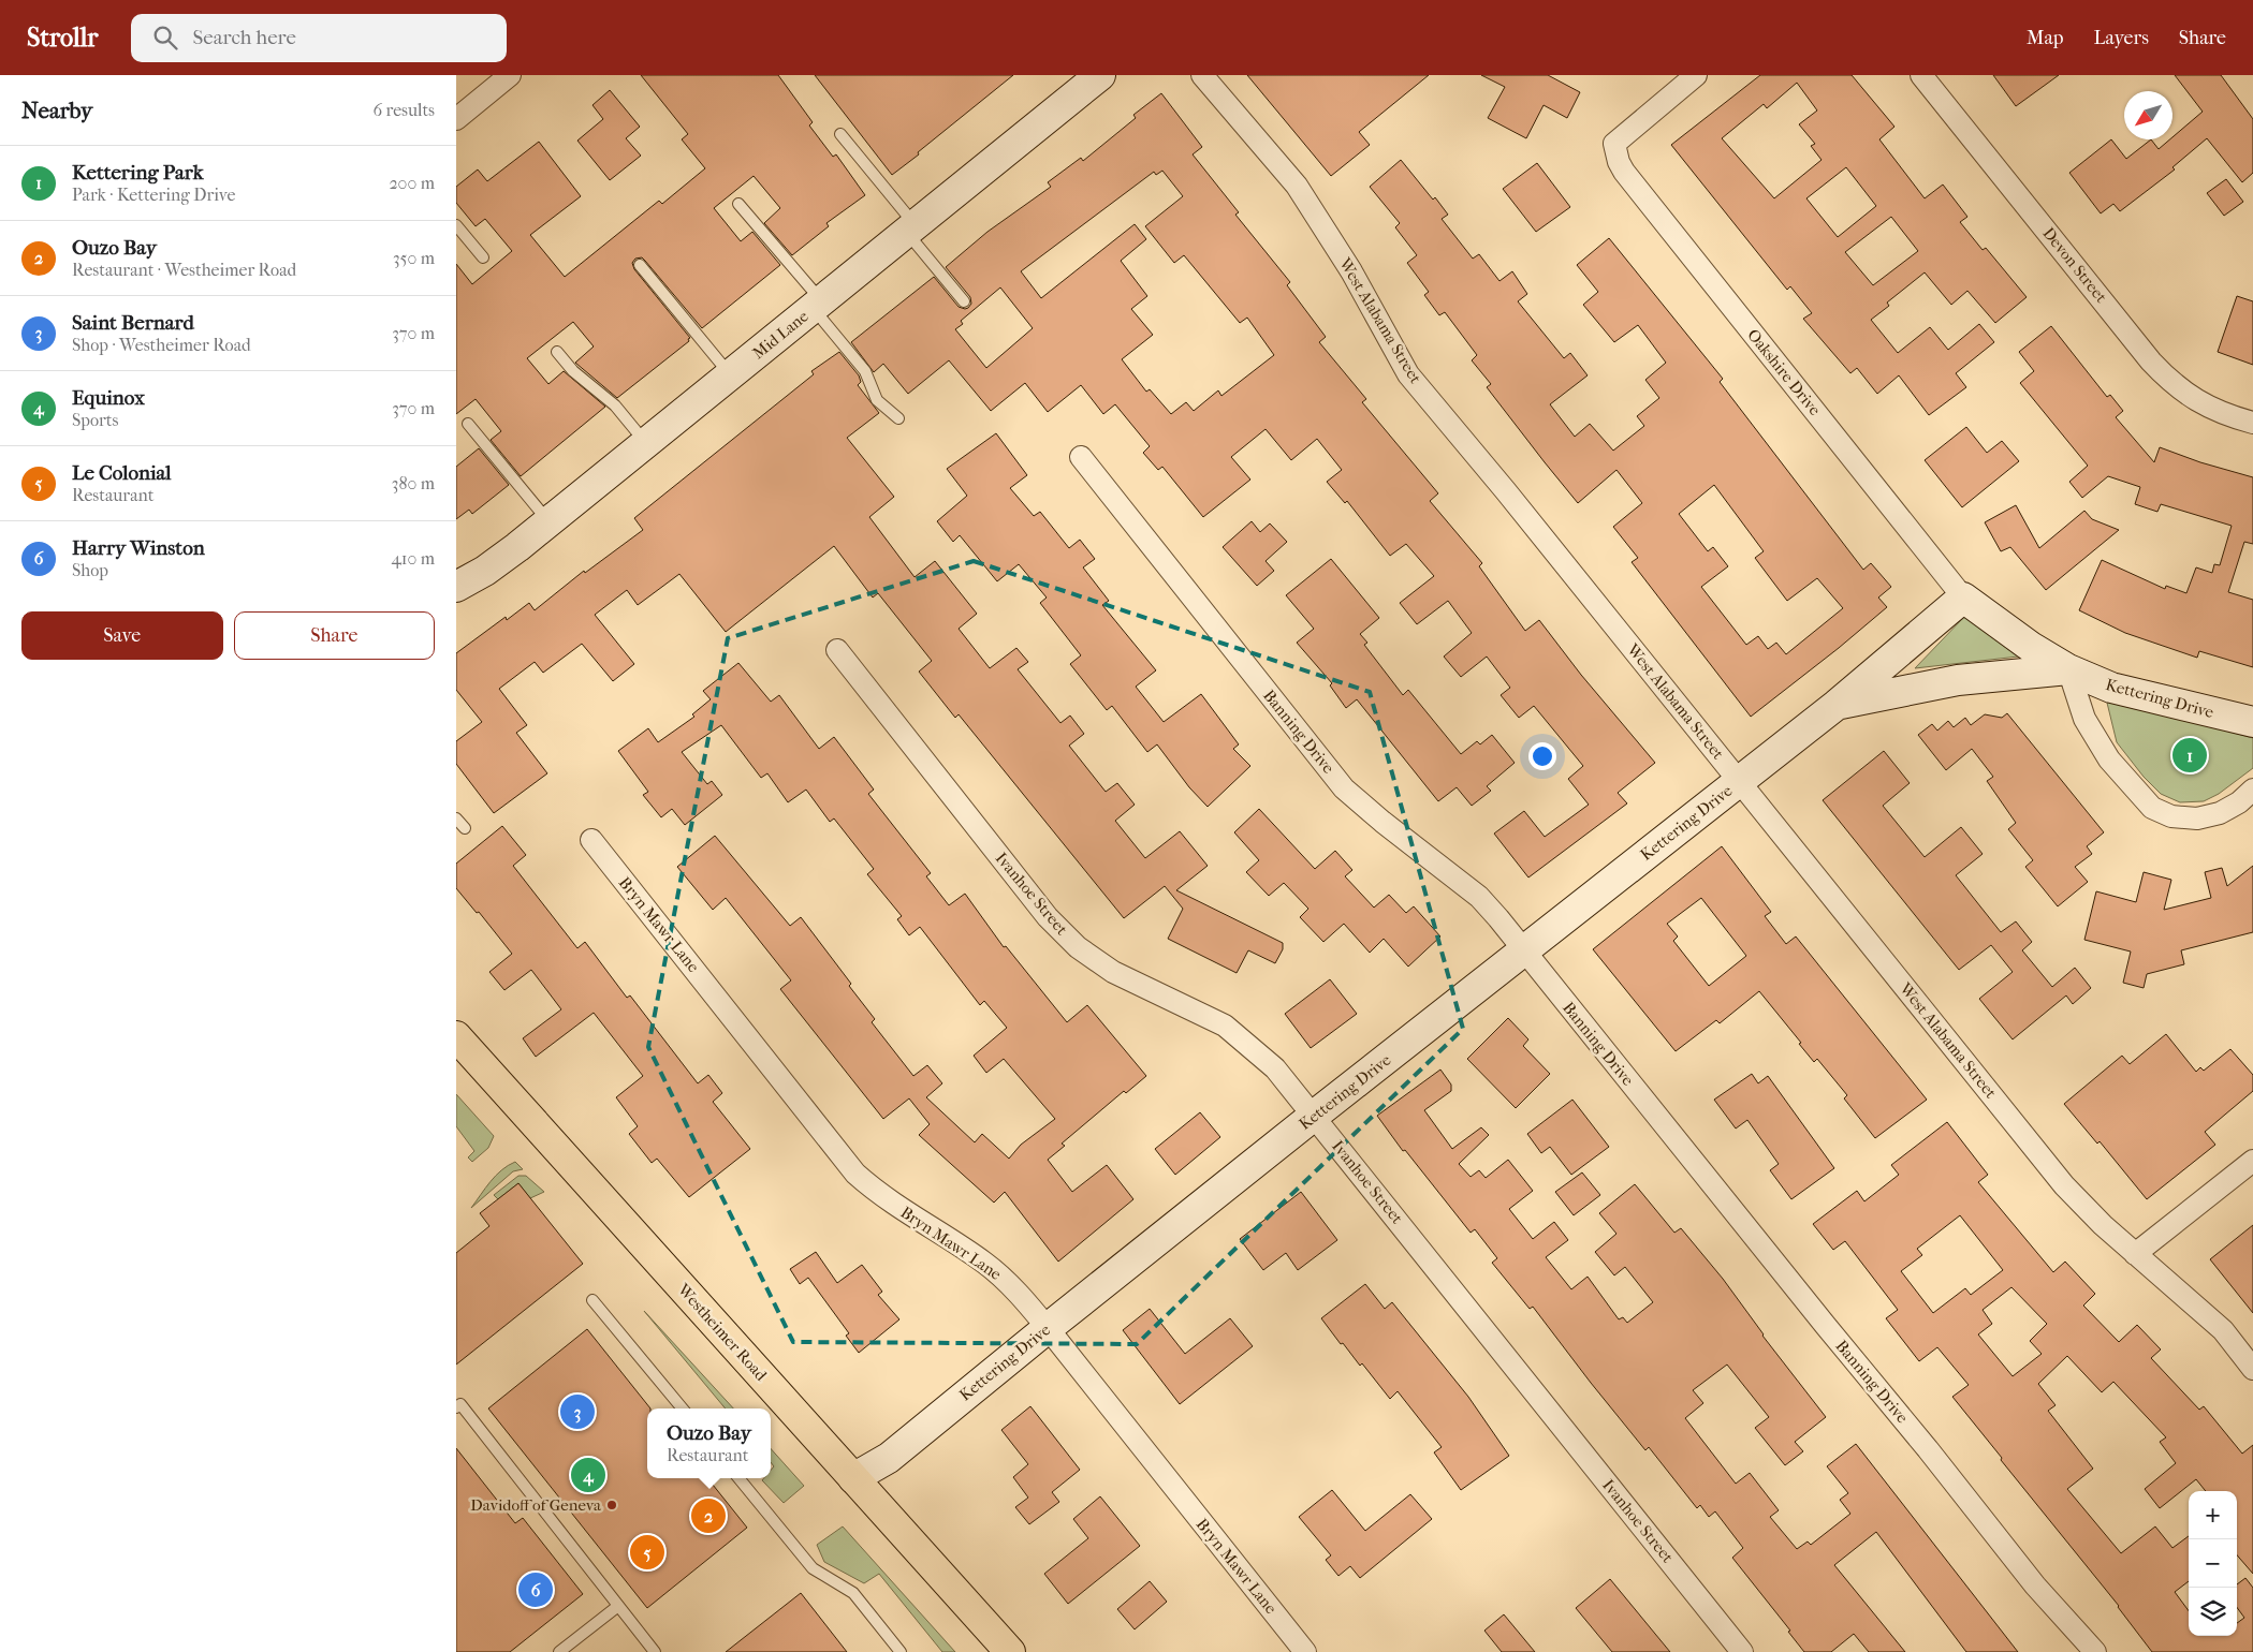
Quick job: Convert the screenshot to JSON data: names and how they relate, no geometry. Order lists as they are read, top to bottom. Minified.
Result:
{"streets":{"main road":["Westheimer Road"],"street":["Devon Street","West Alabama Street","Mid Lane","Oakshire Drive","Kettering Drive","Banning Drive","Ivanhoe Street","Bryn Mawr Lane"]},"crossings":[["West Alabama Street","Kettering Drive"],["Oakshire Drive","Kettering Drive"],["Kettering Drive","Banning Drive"],["Kettering Drive","Ivanhoe Street"],["Kettering Drive","Bryn Mawr Lane"],["Kettering Drive","Westheimer Road"]],"places":["Davidoff of Geneva"],"north":"bottom left","page":{"header":"Strollr","search":"Search here","nav":["Map","Layers","Share"],"heading":["Nearby","6 results"],"list":[{"mark":"1","name":"Kettering Park","note":"Park · Kettering Drive","value":"200 m"},{"mark":"2","name":"Ouzo Bay","note":"Restaurant · Westheimer Road","value":"350 m"},{"mark":"3","name":"Saint Bernard","note":"Shop · Westheimer Road","value":"370 m"},{"mark":"4","name":"Equinox","note":"Sports","value":"370 m"},{"mark":"5","name":"Le Colonial","note":"Restaurant","value":"380 m"},{"mark":"6","name":"Harry Winston","note":"Shop","value":"410 m"}],"buttons":["Save","Share"],"pins":["1","3","4","2","5","6"],"popup":["Ouzo Bay","Restaurant"],"map_buttons":["+","−"]}}
